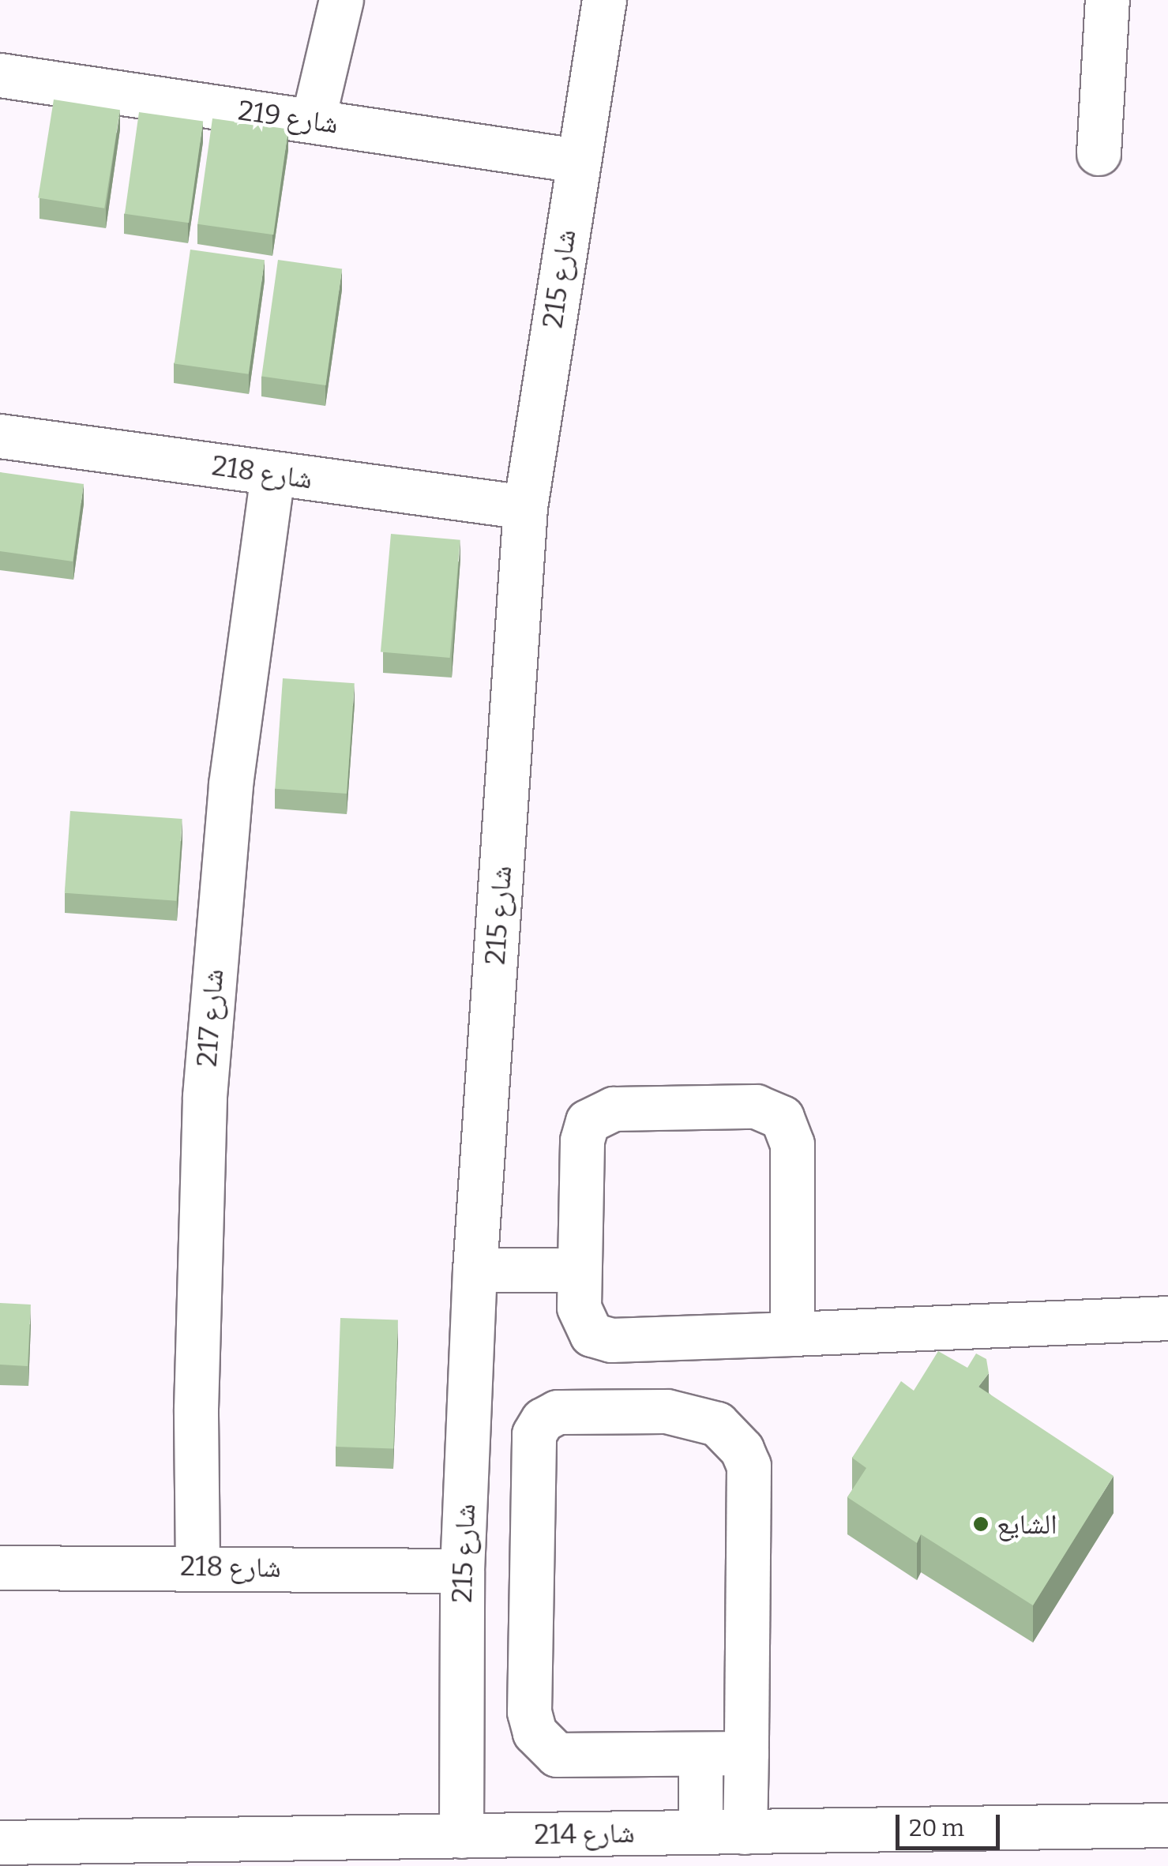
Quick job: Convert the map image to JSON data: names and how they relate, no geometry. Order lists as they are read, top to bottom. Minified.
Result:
{"streets":{"street":["شارع 219","شارع 215","شارع 218","شارع 217","شارع 214"]},"crossings":[["شارع 219","شارع 215"],["شارع 215","شارع 218"],["شارع 215","شارع 214"],["شارع 218","شارع 217"]],"places":["الشايع"],"scale_bar":"20 m"}
